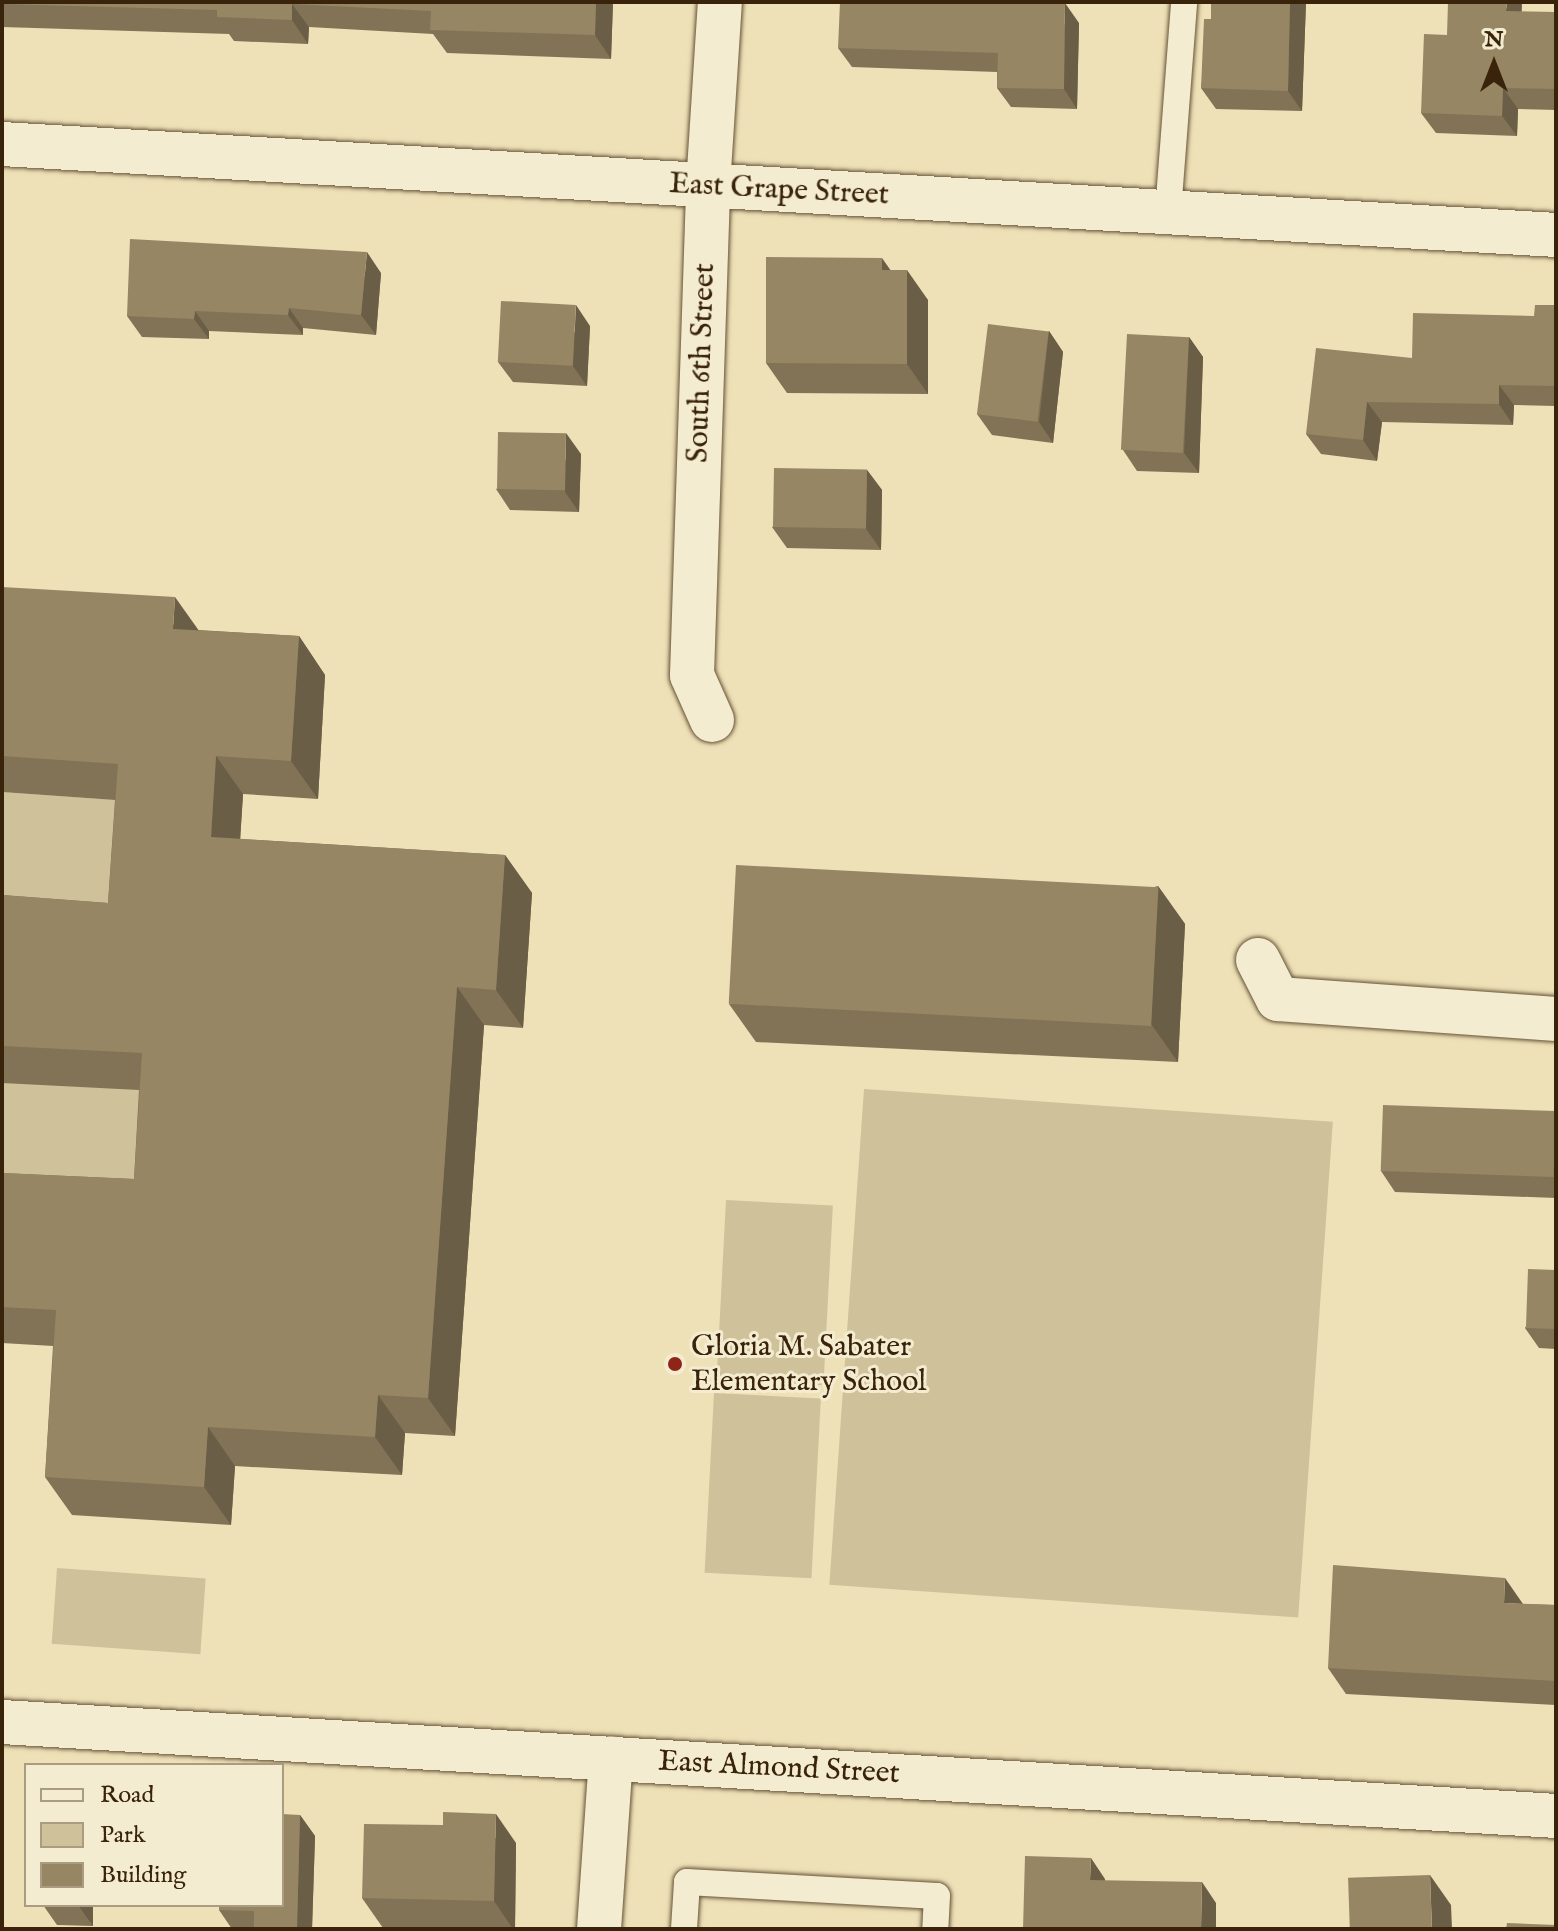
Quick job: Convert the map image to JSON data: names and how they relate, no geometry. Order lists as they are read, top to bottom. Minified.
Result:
{"streets":{"street":["East Grape Street","South 6th Street","East Almond Street"]},"crossings":[["East Grape Street","South 6th Street"]],"places":["Gloria M. Sabater Elementary School"],"legend":["Road","Park","Building"],"north":"top"}
